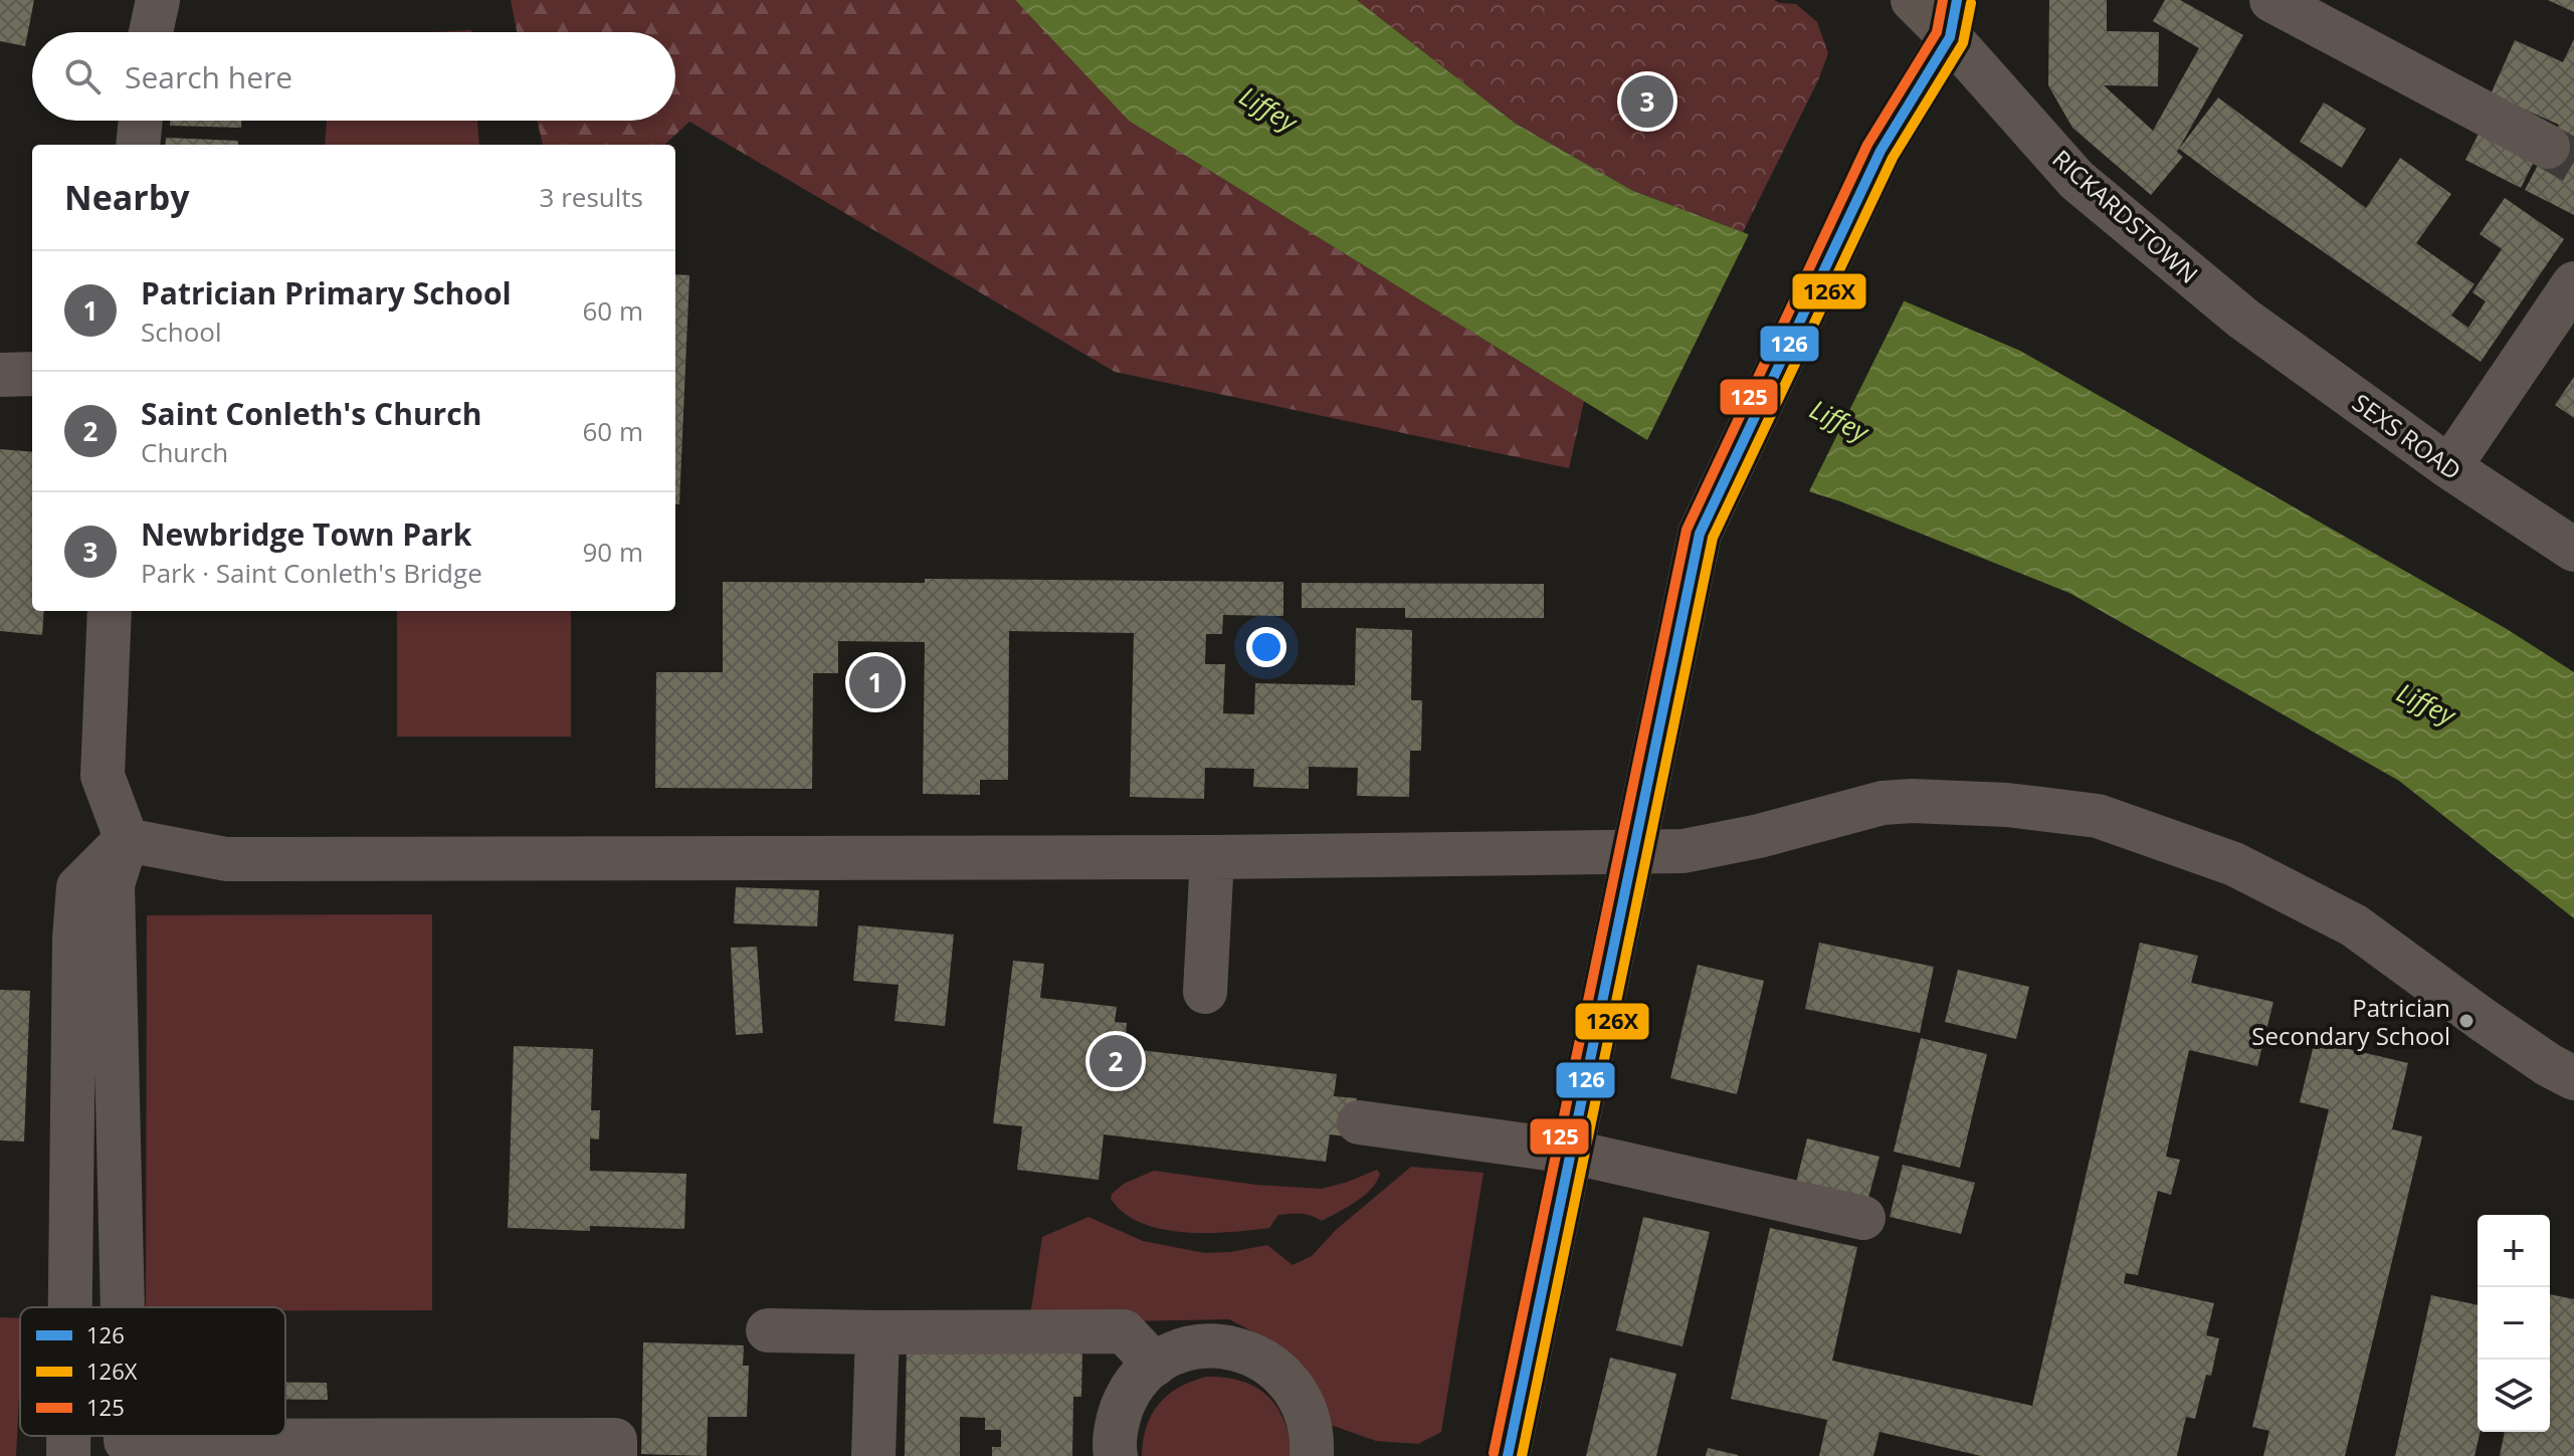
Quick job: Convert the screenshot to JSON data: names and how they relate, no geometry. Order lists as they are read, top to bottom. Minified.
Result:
{"streets":{"street":["RICKARDSTOWN","SEXS ROAD"]},"crossings":[["RICKARDSTOWN","SEXS ROAD"]],"water":["Liffey"],"places":["Patrician Secondary School"],"lines":["transit line 126","transit line 125","transit line 126X"],"legend":["126","126X","125"],"page":{"search":"Search here","pins":["3","1","2"],"heading":["Nearby","3 results"],"list":[{"mark":"1","name":"Patrician Primary School","note":"School","value":"60 m"},{"mark":"2","name":"Saint Conleth's Church","note":"Church","value":"60 m"},{"mark":"3","name":"Newbridge Town Park","note":"Park · Saint Conleth's Bridge","value":"90 m"}],"map_buttons":["+","−"]}}
